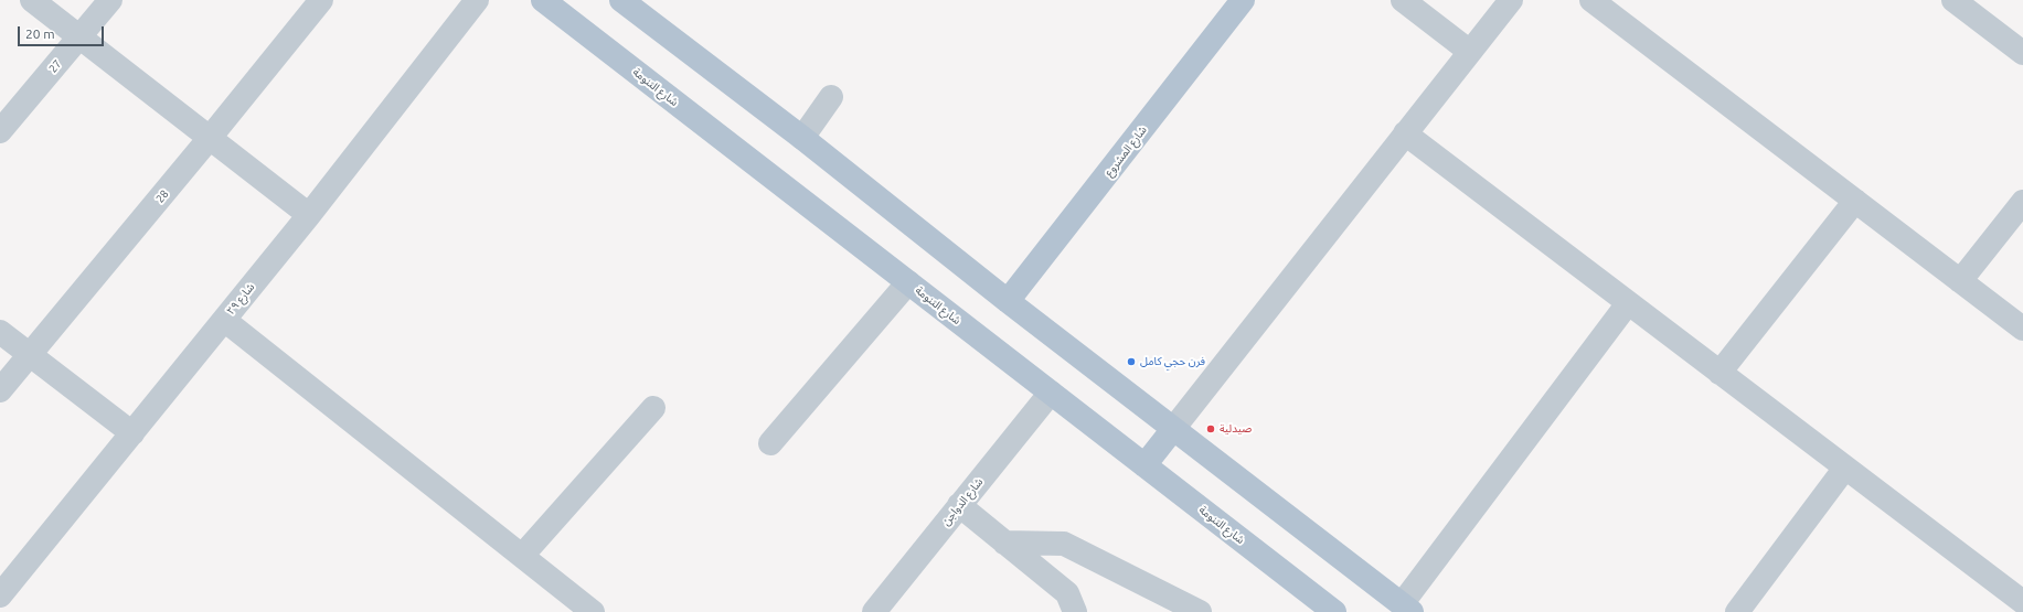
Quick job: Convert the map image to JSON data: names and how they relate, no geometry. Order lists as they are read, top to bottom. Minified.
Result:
{"streets":{"main road":["شارع التنومة","شارع المشروع"],"street":["27","28","شارع ٢٩","شارع الدواجن"]},"crossings":[["شارع التنومة","شارع الدواجن"]],"places":["فرن حجي كامل","صيدلية"],"scale_bar":"20 m"}
